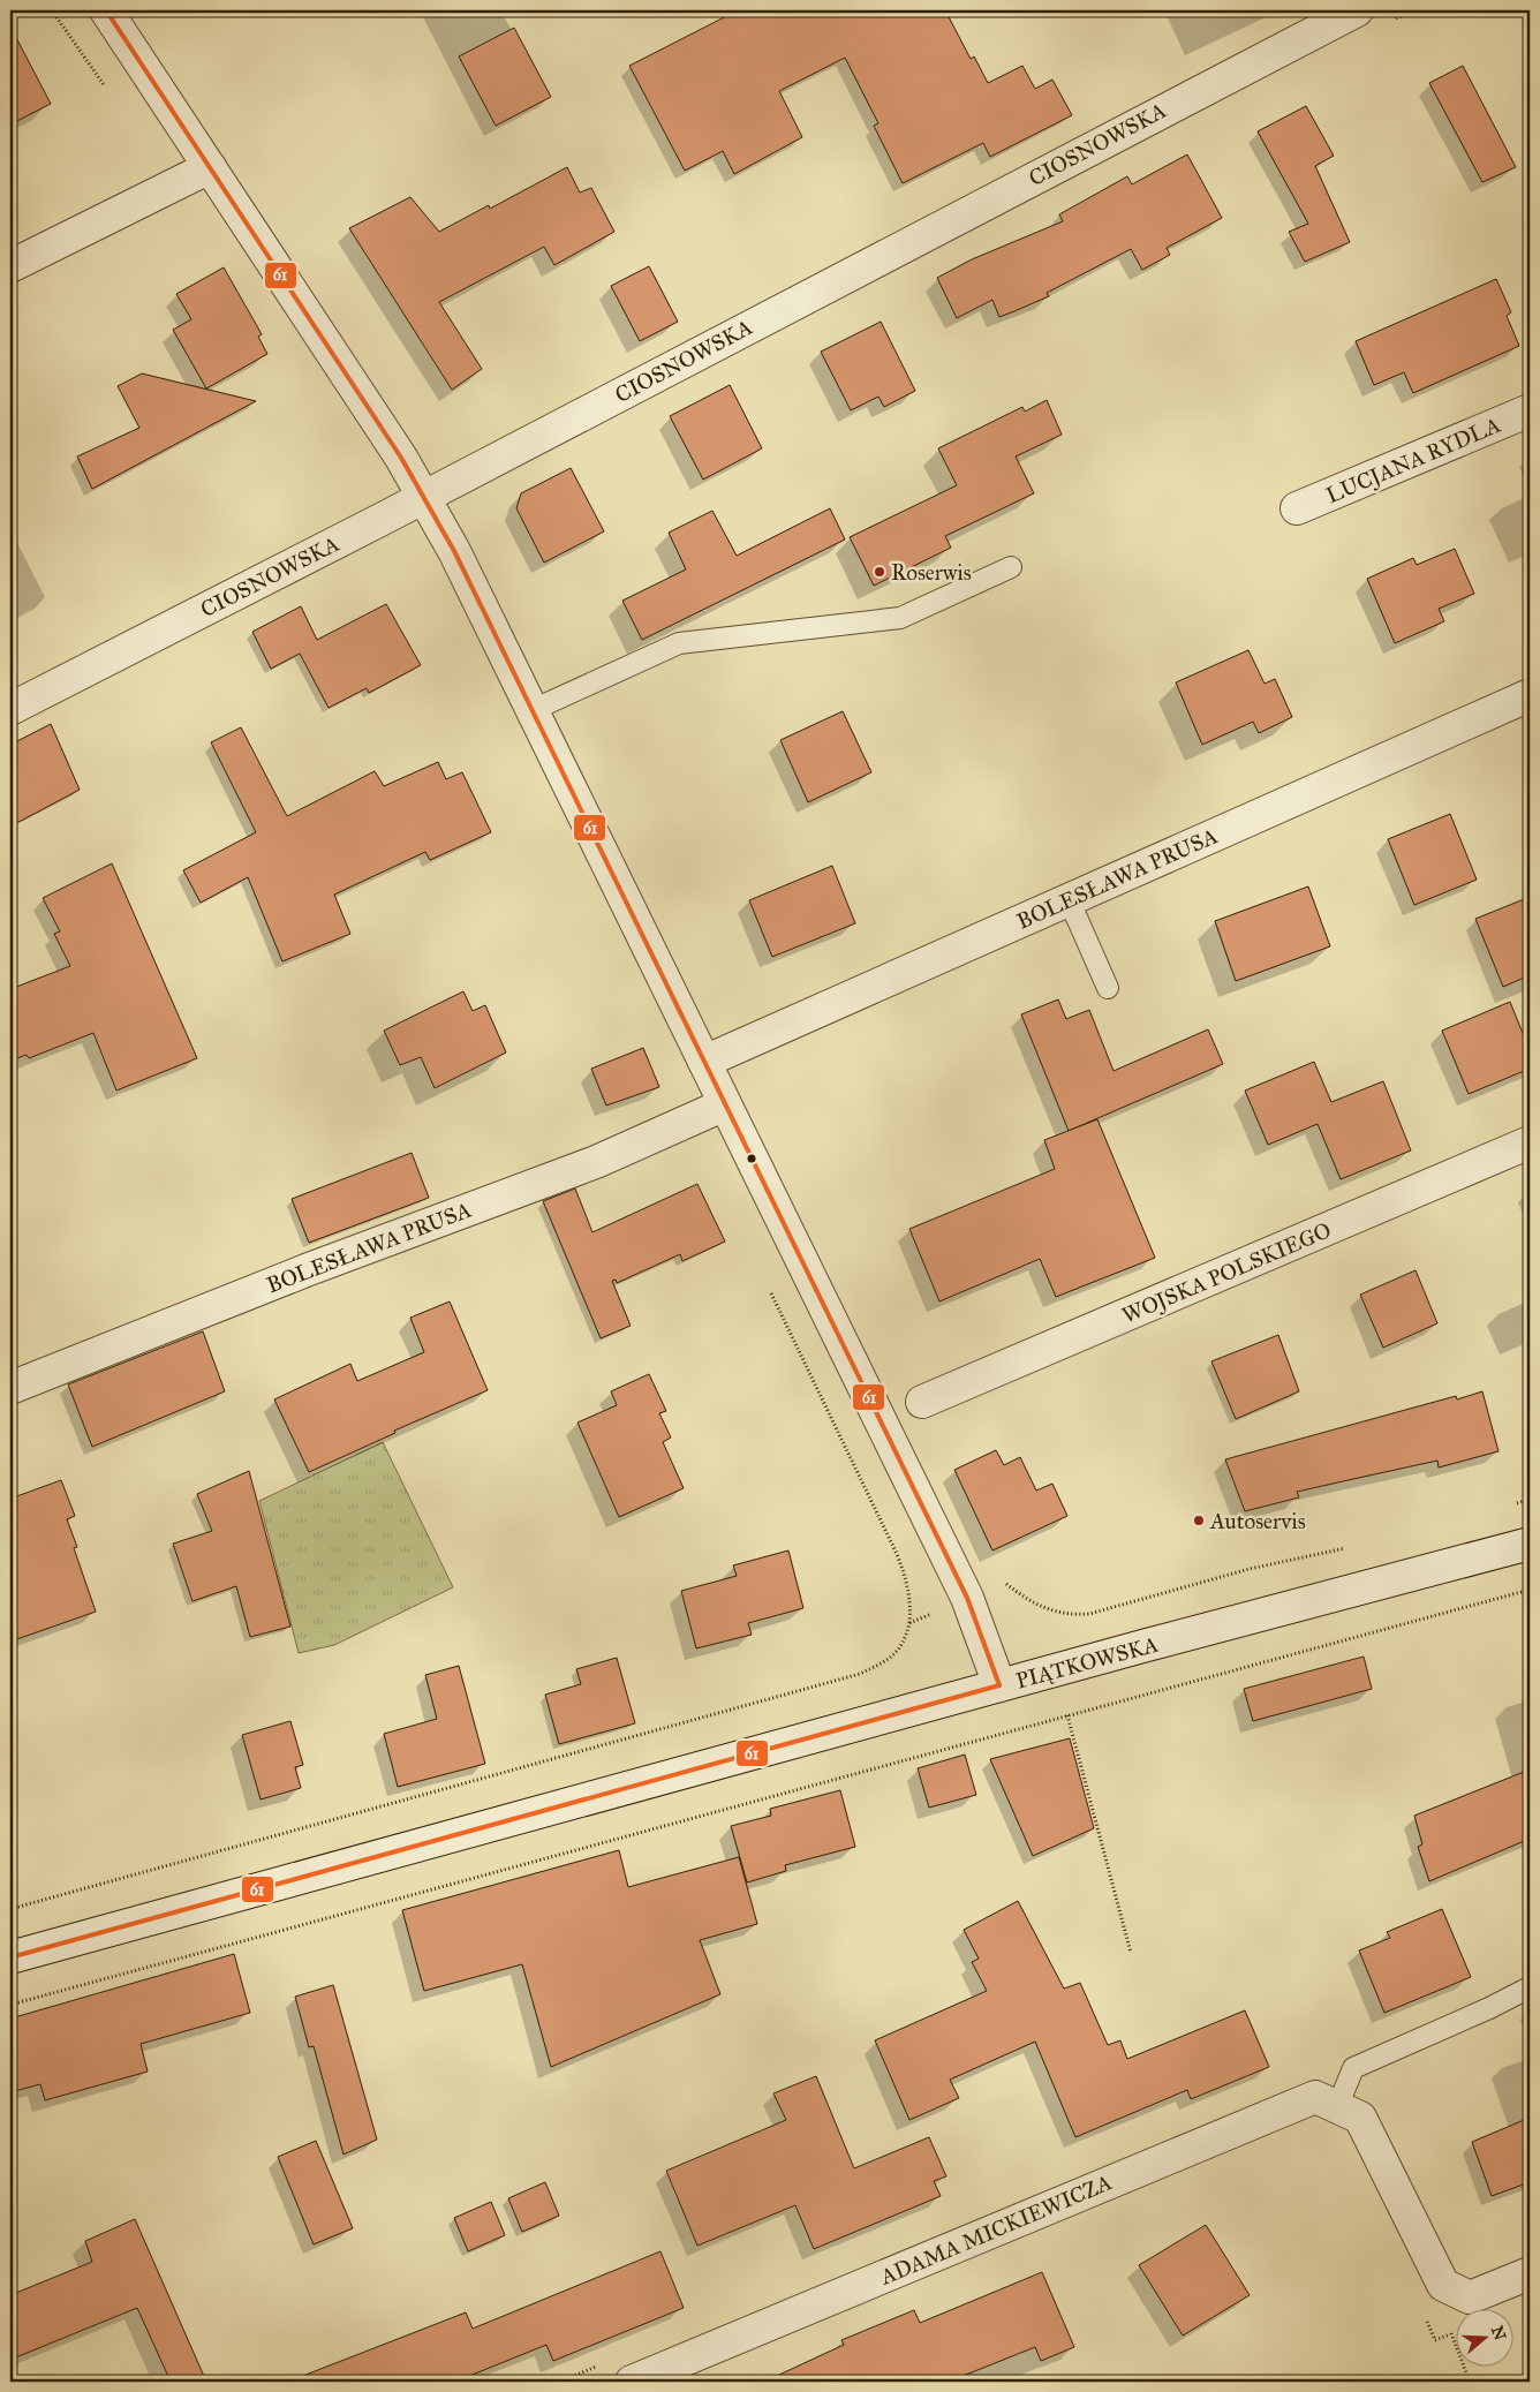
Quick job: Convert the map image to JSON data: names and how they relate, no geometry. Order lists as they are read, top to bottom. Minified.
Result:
{"streets":{"street":["CIOSNOWSKA","LUCJANA RYDLA","BOLESŁAWA PRUSA","WOJSKA POLSKIEGO","PIĄTKOWSKA","ADAMA MICKIEWICZA"]},"places":["Roserwis","Autoservis"],"lines":["transit line 61"],"north":"right"}
